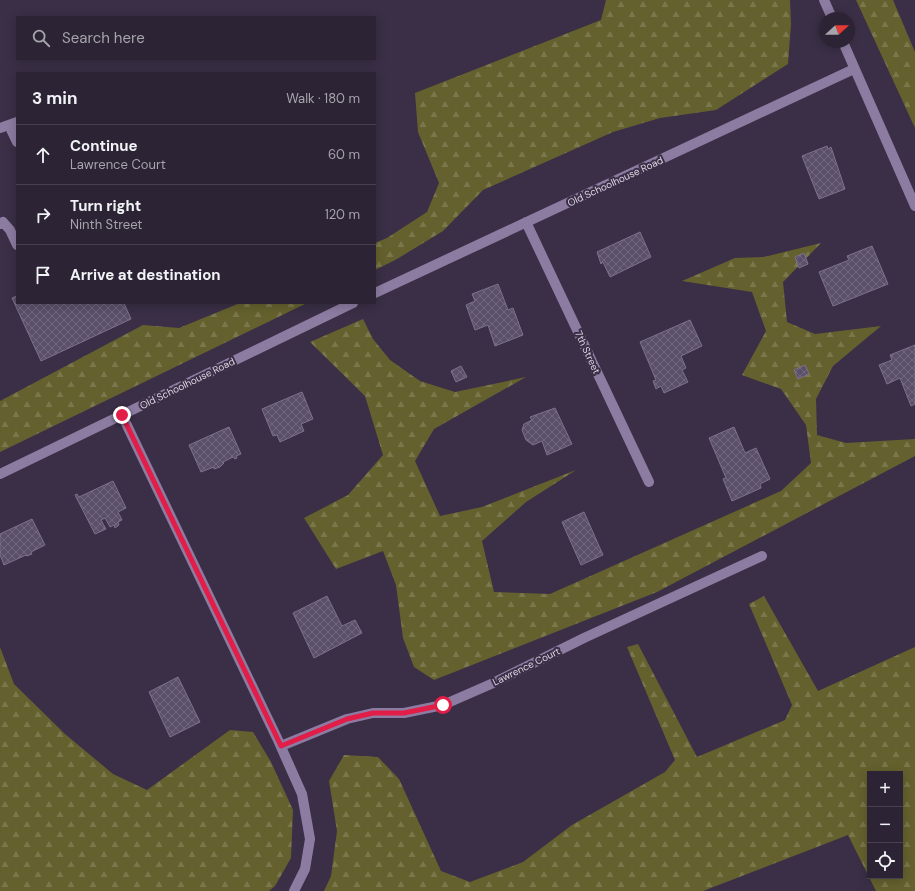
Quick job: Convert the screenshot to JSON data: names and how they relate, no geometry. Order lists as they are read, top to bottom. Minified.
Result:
{"streets":{"street":["Old Schoolhouse Road","7th Street","Lawrence Court"]},"crossings":[["Old Schoolhouse Road","7th Street"]],"north":"right","page":{"search":"Search here","heading":["3 min","Walk · 180 m"],"list":[["Continue","Lawrence Court","60 m"],["Turn right","Ninth Street","120 m"],"Arrive at destination"],"map_buttons":["+","−"]}}
